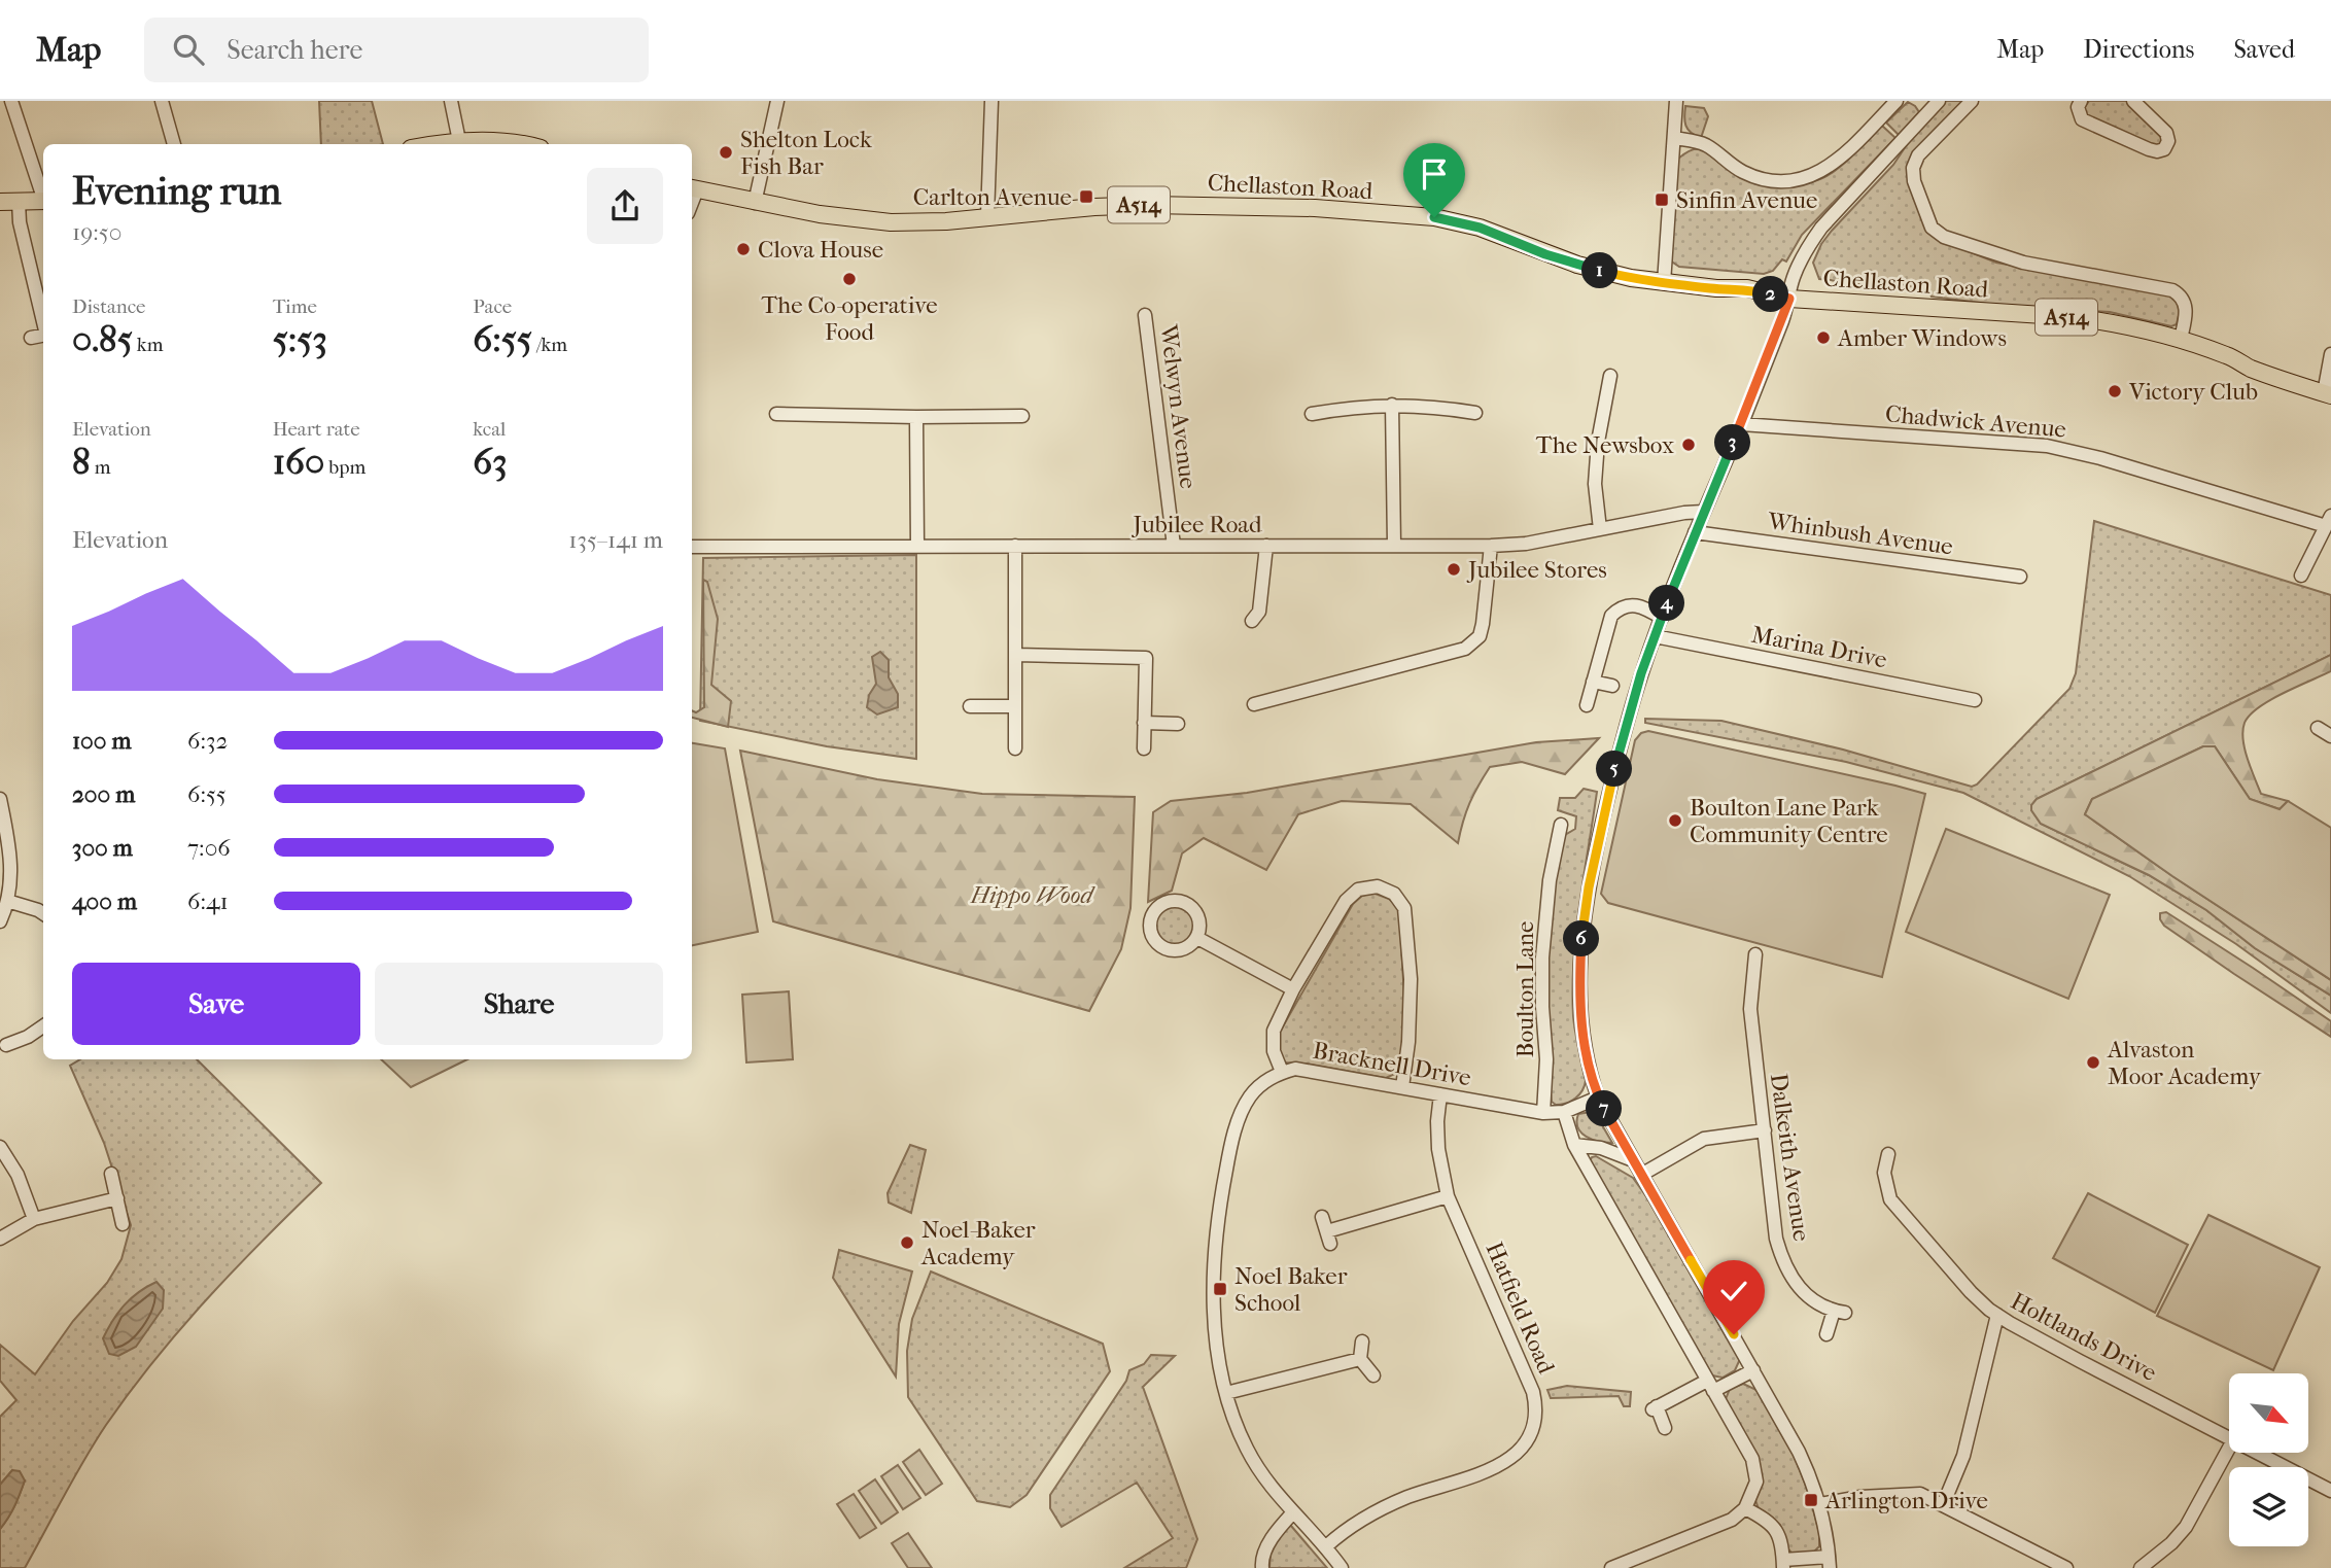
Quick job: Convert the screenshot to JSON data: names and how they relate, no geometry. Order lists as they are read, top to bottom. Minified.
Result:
{"streets":{"main road":["Chellaston Road","A514"],"street":["Welwyn Avenue","Chadwick Avenue","Jubilee Road","Whinbush Avenue","Marina Drive","Boulton Lane","Bracknell Drive","Dalkeith Avenue","Hatfield Road","Holtlands Drive"]},"crossings":[["Welwyn Avenue","Jubilee Road"],["Boulton Lane","Bracknell Drive"],["Bracknell Drive","Hatfield Road"]],"parks":["Hippo Wood"],"places":{"other":["Shelton Lock Fish Bar","Clova House","The Co-operative Food","Amber Windows","Victory Club","The Newsbox","Jubilee Stores","Boulton Lane Park Community Centre","Alvaston Moor Academy","Noel-Baker Academy"],"transit":["Carlton Avenue","Sinfin Avenue","Noel Baker School","Arlington Drive"]},"north":"bottom right","page":{"header":"Map","search":"Search here","nav":["Map","Directions","Saved"],"heading":["Evening run","19:50"],"pins":["1","2","3","4","5","6","7"],"stats":[["Distance","0.85 km"],["Time","5:53"],["Pace","6:55 /km"],["Elevation","8 m"],["Heart rate","160 bpm"],["kcal","63"]],"chart":["Elevation","135–141 m"],"list":[{"name":"100 m","note":"6:32"},{"name":"200 m","note":"6:55"},{"name":"300 m","note":"7:06"},{"name":"400 m","note":"6:41"}],"buttons":["Save","Share"]}}
